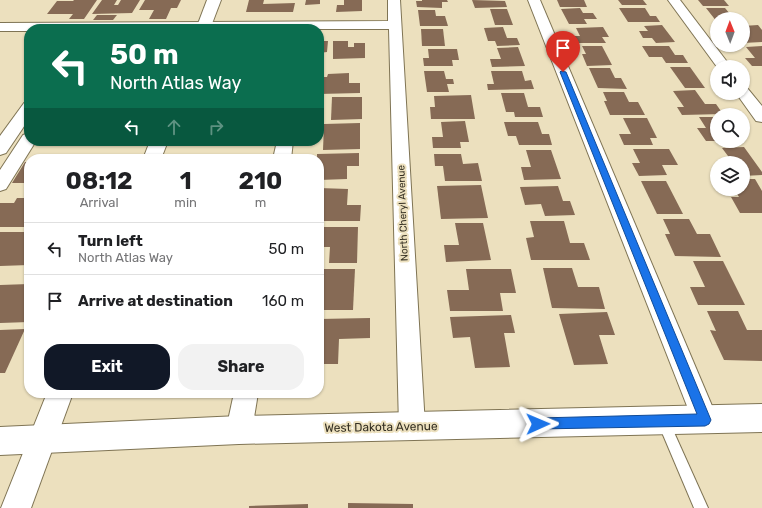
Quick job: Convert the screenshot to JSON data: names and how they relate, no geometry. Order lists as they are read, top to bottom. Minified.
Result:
{"streets":{"street":["North Cheryl Avenue","West Dakota Avenue"]},"crossings":[["North Cheryl Avenue","West Dakota Avenue"]],"north":"top","page":{"turn":["50 m","North Atlas Way"],"eta":["08:12","Arrival","1","min","210","m"],"list":[{"name":"Turn left","note":"North Atlas Way","value":"50 m"},{"name":"Arrive at destination","value":"160 m"}],"buttons":["Exit","Share"]}}
